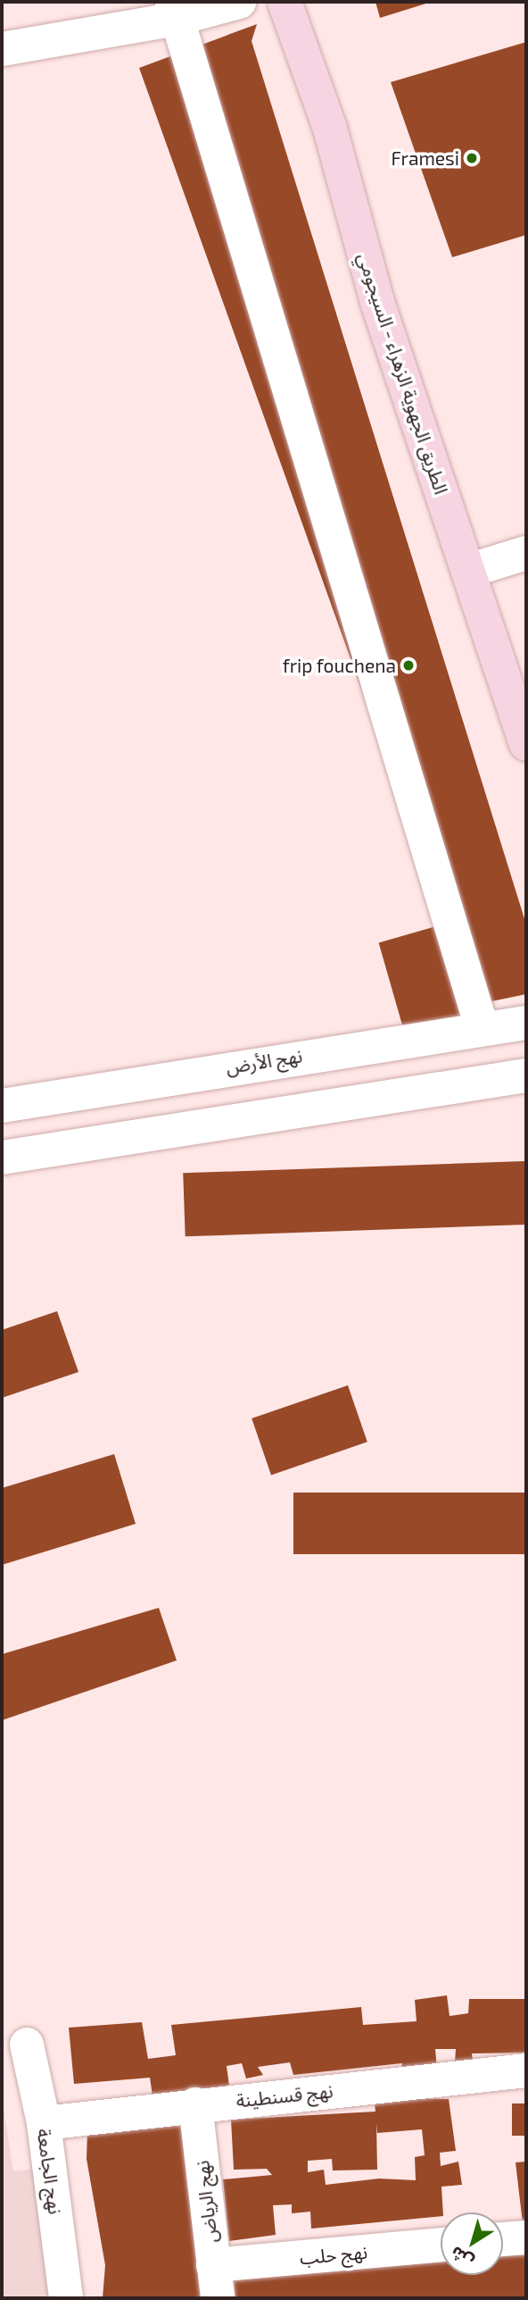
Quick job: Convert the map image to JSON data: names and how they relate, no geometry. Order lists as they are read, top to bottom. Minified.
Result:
{"streets":{"main road":["الطريق الجهوية الزهراء - السيجومي"],"street":["نهج الأرض","نهج قسنطينة","نهج الجامعة","نهج الرياض","نهج حلب"]},"crossings":[["نهج قسنطينة","نهج الجامعة"],["نهج قسنطينة","نهج الرياض"],["نهج الرياض","نهج حلب"]],"places":["Framesi","frip fouchena"],"north":"bottom left"}
